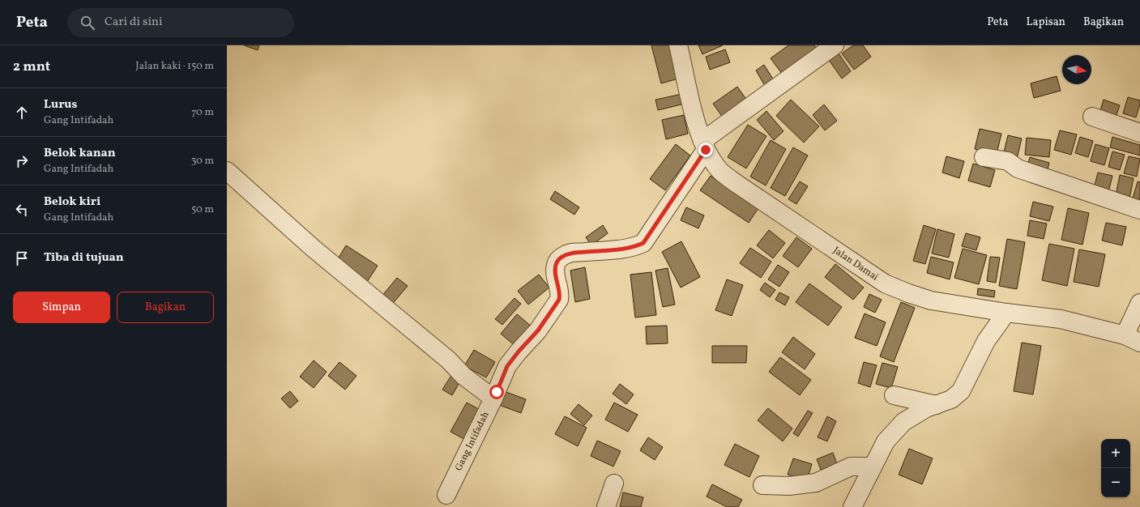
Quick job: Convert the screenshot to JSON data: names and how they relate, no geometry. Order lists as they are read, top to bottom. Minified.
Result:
{"streets":{"street":["Jalan Damai","Gang Intifadah"]},"crossings":[["Jalan Damai","Gang Intifadah"]],"north":"right","page":{"header":"Peta","search":"Cari di sini","nav":["Peta","Lapisan","Bagikan"],"heading":["2 mnt","Jalan kaki · 150 m"],"list":[["Lurus","Gang Intifadah","70 m"],["Belok kanan","Gang Intifadah","30 m"],["Belok kiri","Gang Intifadah","50 m"],"Tiba di tujuan"],"buttons":["Simpan","Bagikan"],"map_buttons":["+","−"]}}
